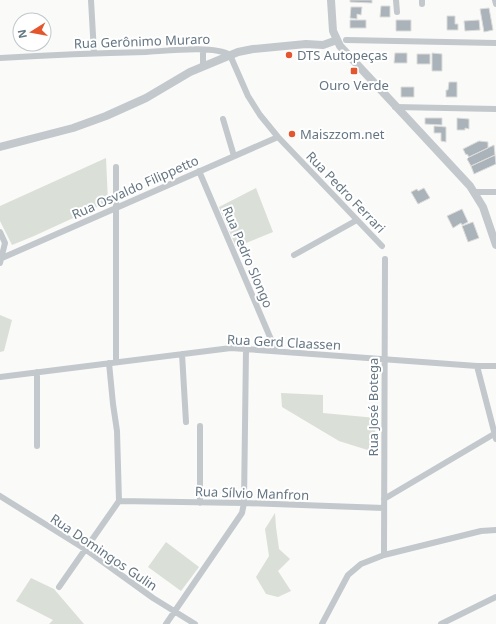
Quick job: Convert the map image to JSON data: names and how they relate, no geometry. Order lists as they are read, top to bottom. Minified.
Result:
{"streets":{"street":["Rua Gerônimo Muraro","Rua Osvaldo Filippetto","Rua Pedro Ferrari","Rua Pedro Slongo","Rua Gerd Claassen","Rua José Botega","Rua Sílvio Manfron","Rua Domingos Gulin"]},"crossings":[["Rua Gerônimo Muraro","Rua Pedro Ferrari"],["Rua Osvaldo Filippetto","Rua Pedro Ferrari"],["Rua Osvaldo Filippetto","Rua Pedro Slongo"],["Rua Pedro Slongo","Rua Gerd Claassen"],["Rua Gerd Claassen","Rua José Botega"],["Rua José Botega","Rua Sílvio Manfron"]],"places":{"other":["DTS Autopeças","Maiszzom.net"],"transit":["Ouro Verde"]},"north":"left"}
